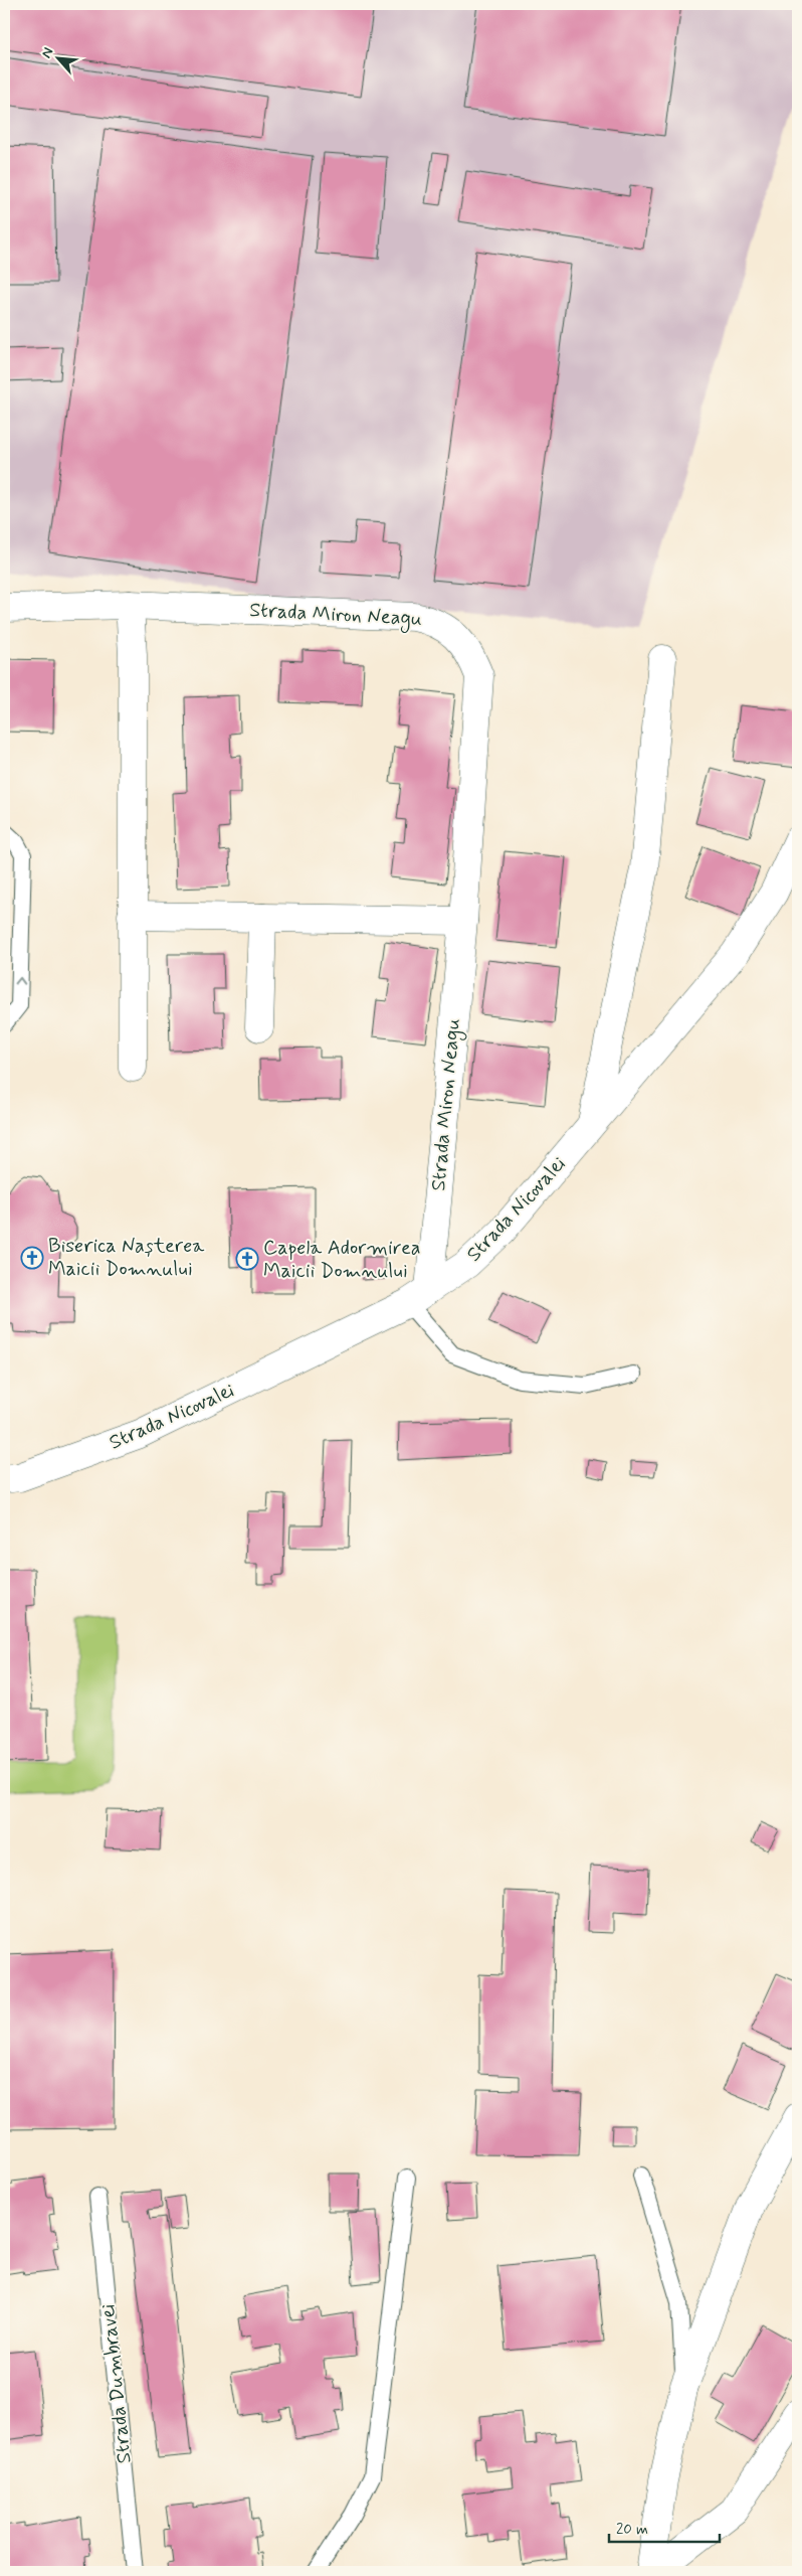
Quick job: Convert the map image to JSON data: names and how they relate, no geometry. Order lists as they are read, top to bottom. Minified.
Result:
{"streets":{"street":["Strada Miron Neagu","Strada Nicovalei"],"lane":["Strada Dumbravei"]},"crossings":[["Strada Miron Neagu","Strada Nicovalei"]],"places":{"church":["Biserica Nașterea Maicii Domnului","Capela Adormirea Maicii Domnului"]},"scale_bar":"20 m","north":"top left"}
